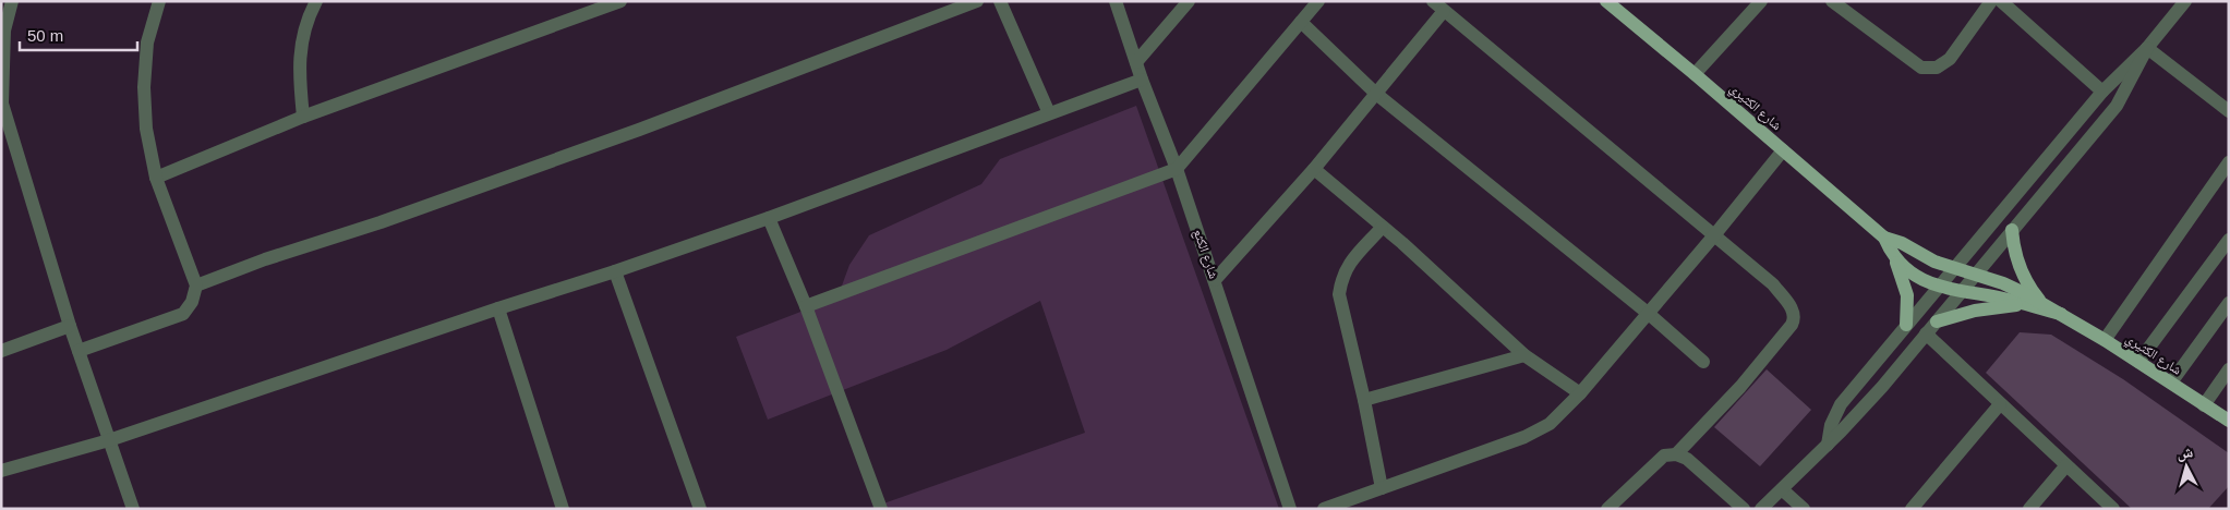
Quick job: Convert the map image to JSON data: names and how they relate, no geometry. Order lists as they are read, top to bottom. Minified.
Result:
{"streets":{"main road":["شارع الكثيري"],"street":["شارع الكثع"]},"scale_bar":"50 m","north":"top"}
